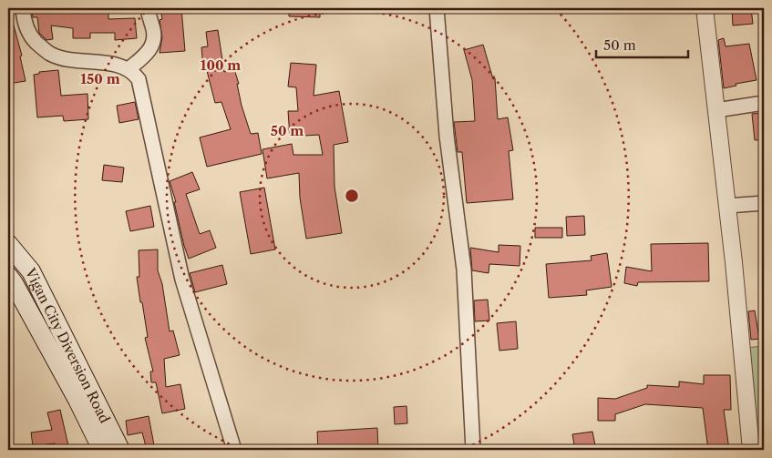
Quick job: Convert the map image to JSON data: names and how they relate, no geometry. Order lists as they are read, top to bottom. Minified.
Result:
{"streets":{"main road":["Vigan City Diversion Road"]},"scale_bar":"50 m","rings":["100 m","150 m","50 m"]}
